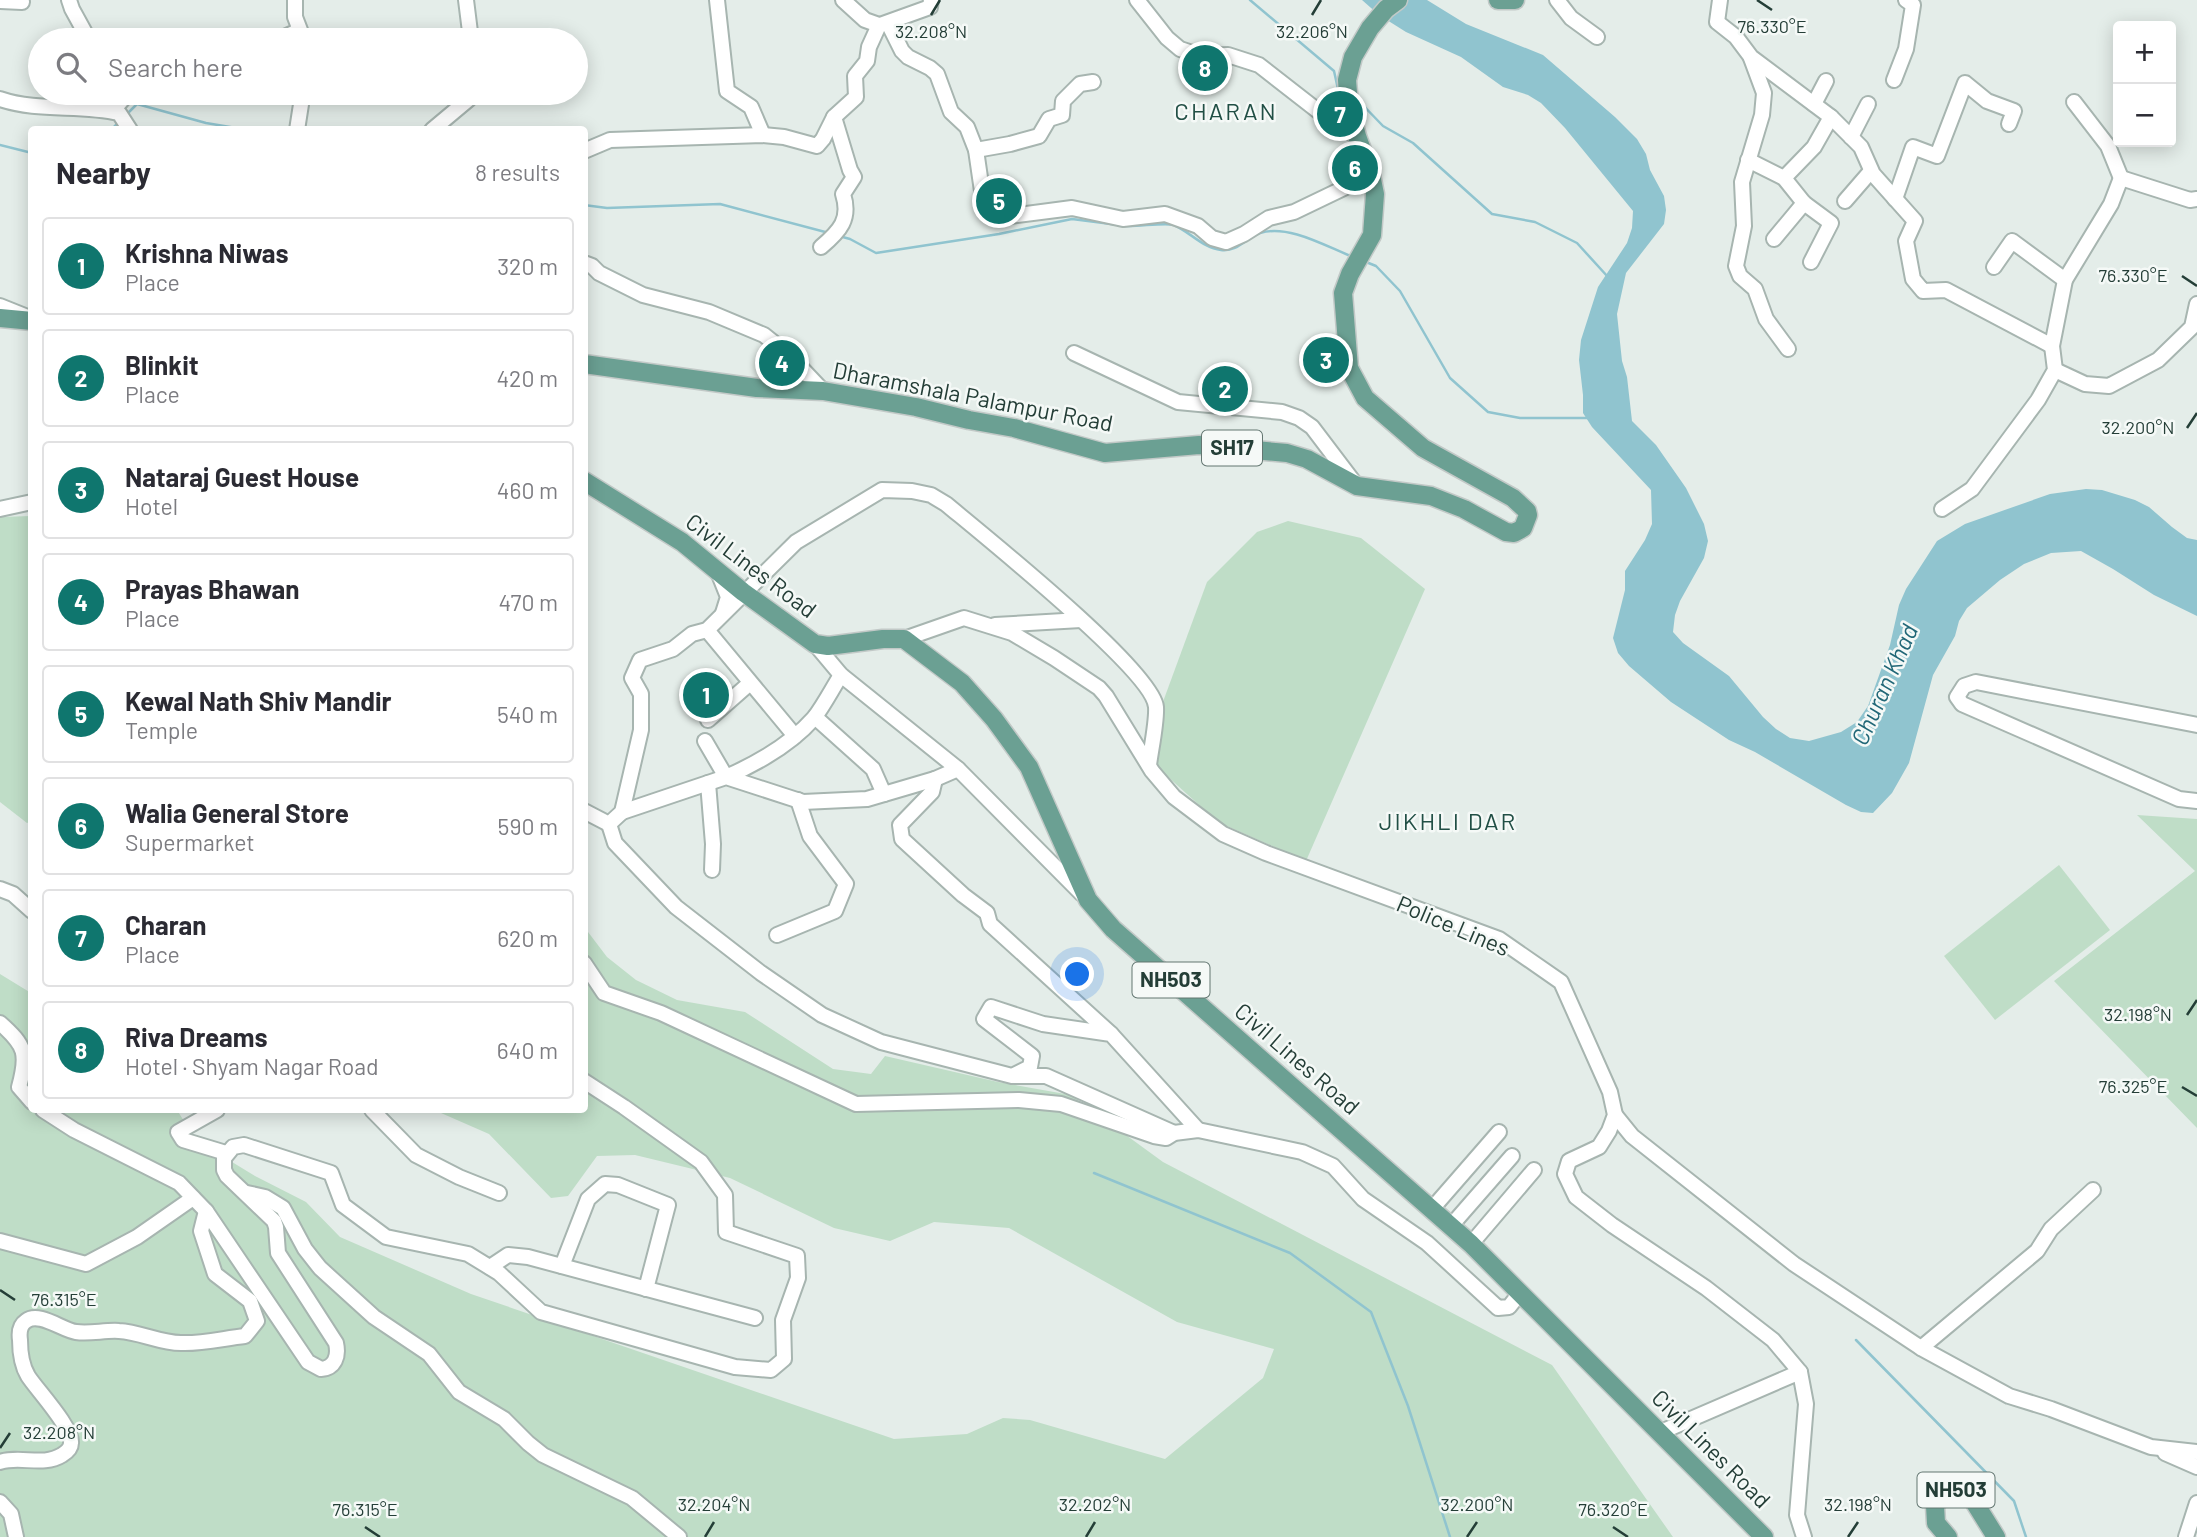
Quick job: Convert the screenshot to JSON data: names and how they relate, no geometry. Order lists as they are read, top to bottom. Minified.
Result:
{"streets":{"main road":["Dharamshala Palampur Road","SH17","Civil Lines Road","NH503"],"street":["Police Lines"]},"crossings":[["Civil Lines Road","Police Lines"]],"districts":["CHARAN","JIKHLI DAR"],"water":["Churan Khad"],"page":{"map_buttons":["+","−"],"search":"Search here","pins":["8","7","6","5","3","4","2","1"],"heading":["Nearby","8 results"],"list":[{"mark":"1","name":"Krishna Niwas","note":"Place","value":"320 m"},{"mark":"2","name":"Blinkit","note":"Place","value":"420 m"},{"mark":"3","name":"Nataraj Guest House","note":"Hotel","value":"460 m"},{"mark":"4","name":"Prayas Bhawan","note":"Place","value":"470 m"},{"mark":"5","name":"Kewal Nath Shiv Mandir","note":"Temple","value":"540 m"},{"mark":"6","name":"Walia General Store","note":"Supermarket","value":"590 m"},{"mark":"7","name":"Charan","note":"Place","value":"620 m"},{"mark":"8","name":"Riva Dreams","note":"Hotel · Shyam Nagar Road","value":"640 m"}]},"coordinates":["76.330°E","32.208°N","32.206°N","32.200°N","32.198°N","76.325°E","76.315°E","32.204°N","32.202°N","76.320°E"]}
